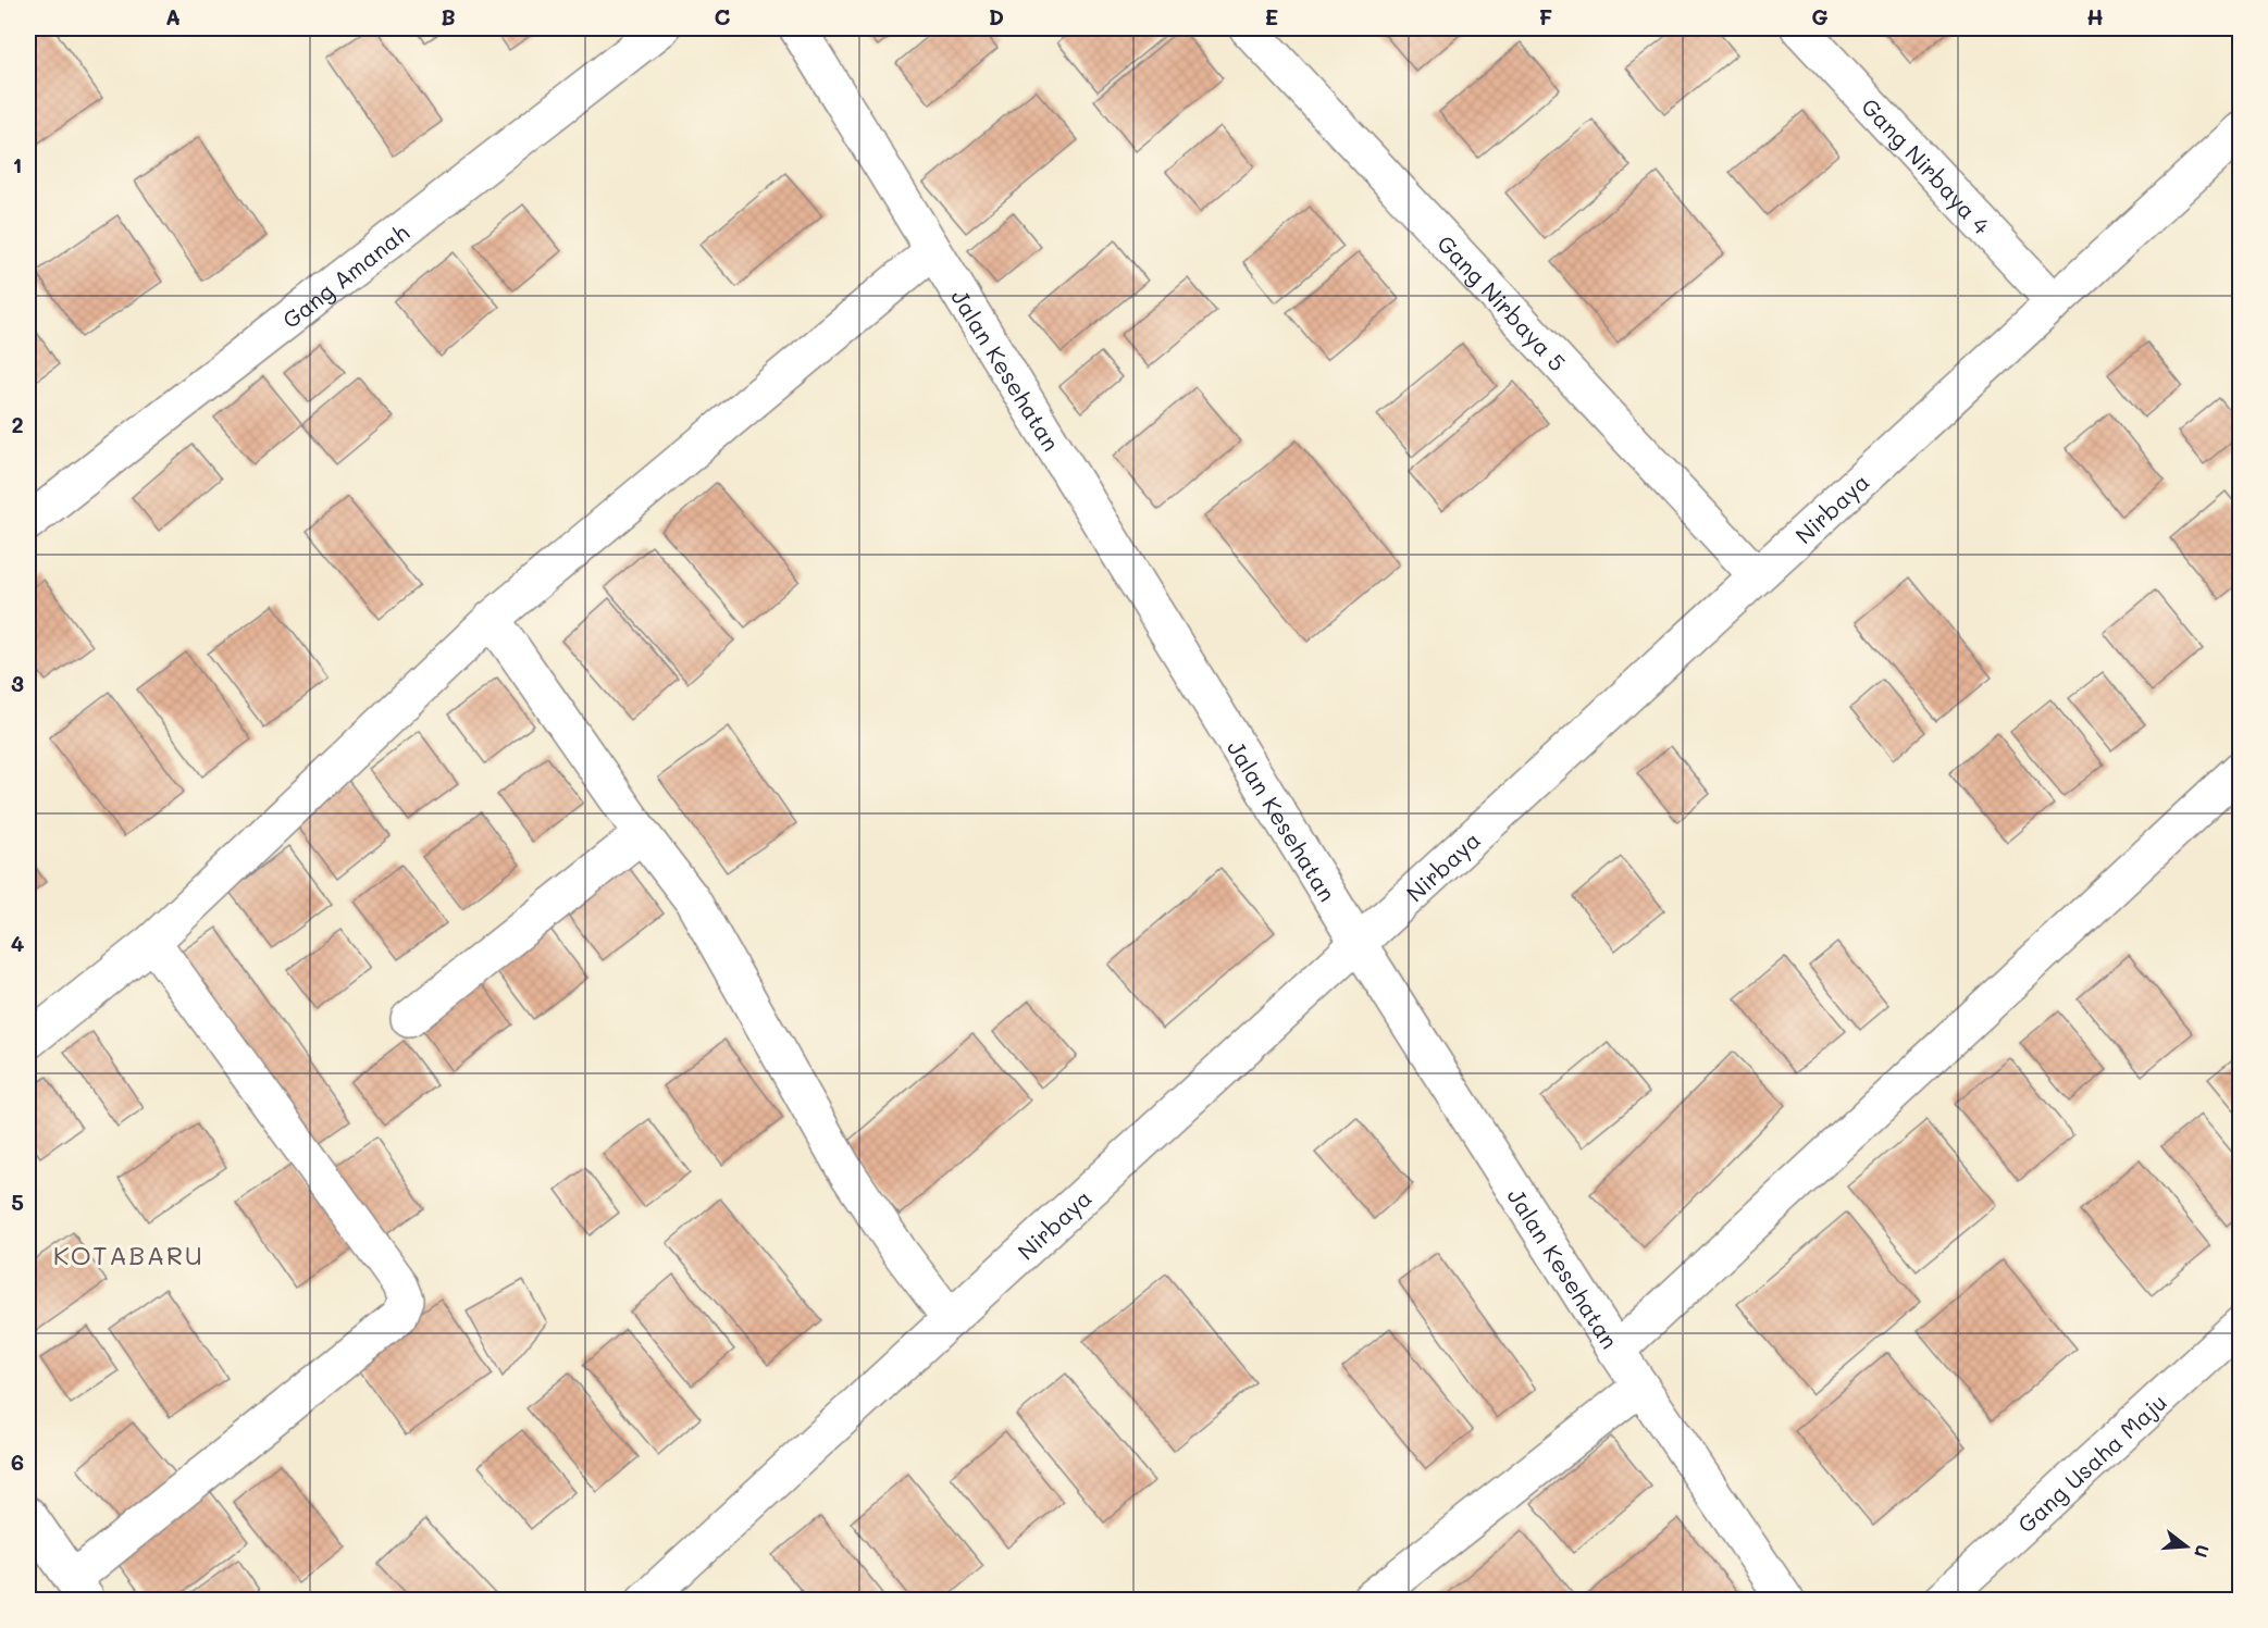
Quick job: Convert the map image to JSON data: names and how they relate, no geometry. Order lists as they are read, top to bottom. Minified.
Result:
{"streets":{"street":["Gang Nirbaya 4","Gang Amanah","Gang Nirbaya 5","Jalan Kesehatan","Nirbaya","Gang Usaha Maju"]},"crossings":[["Gang Nirbaya 4","Nirbaya"],["Gang Nirbaya 5","Nirbaya"],["Jalan Kesehatan","Nirbaya"]],"districts":["KOTABARU"],"north":"right","grid":{"columns":["A","B","C","D","E","F","G","H"],"rows":["1","2","3","4","5","6"]}}
